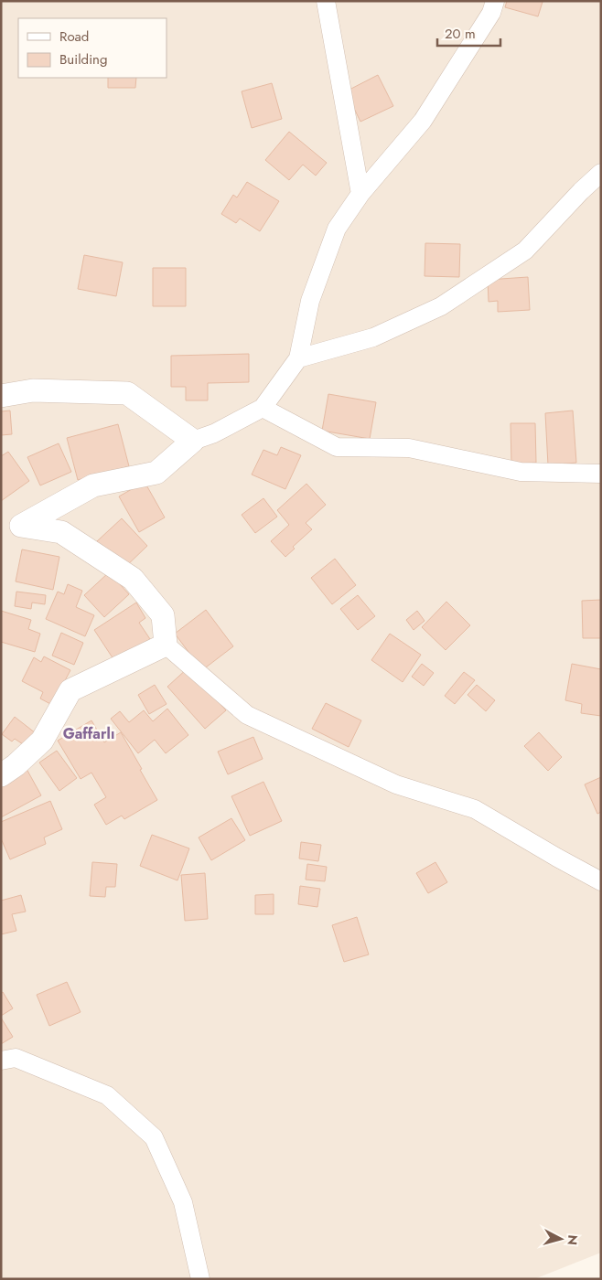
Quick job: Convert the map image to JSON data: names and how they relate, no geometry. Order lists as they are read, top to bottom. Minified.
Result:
{"districts":["Gaffarlı"],"legend":["Road","Building"],"scale_bar":"20 m","north":"right"}
